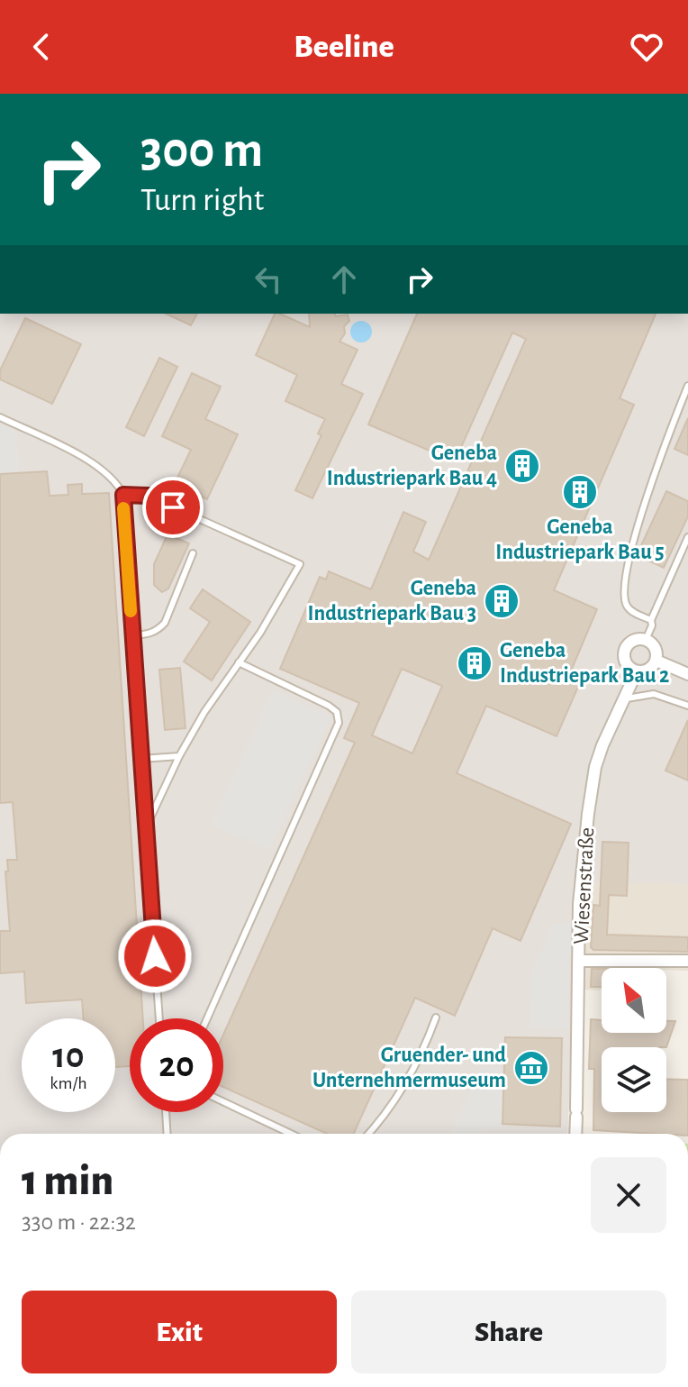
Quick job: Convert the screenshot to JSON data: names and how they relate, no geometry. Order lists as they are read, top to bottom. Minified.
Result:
{"streets":{"street":["Wiesenstraße"]},"places":{"building":["Geneba Industriepark Bau 4","Geneba Industriepark Bau 5","Geneba Industriepark Bau 3","Geneba Industriepark Bau 2"],"museum":["Gruender- und Unternehmermuseum"]},"north":"top left","page":{"header":"Beeline","turn":["300 m","Turn right"],"speed":"10 km/h","limit":"20","heading":["1 min","330 m · 22:32"],"buttons":["Exit","Share"]}}
